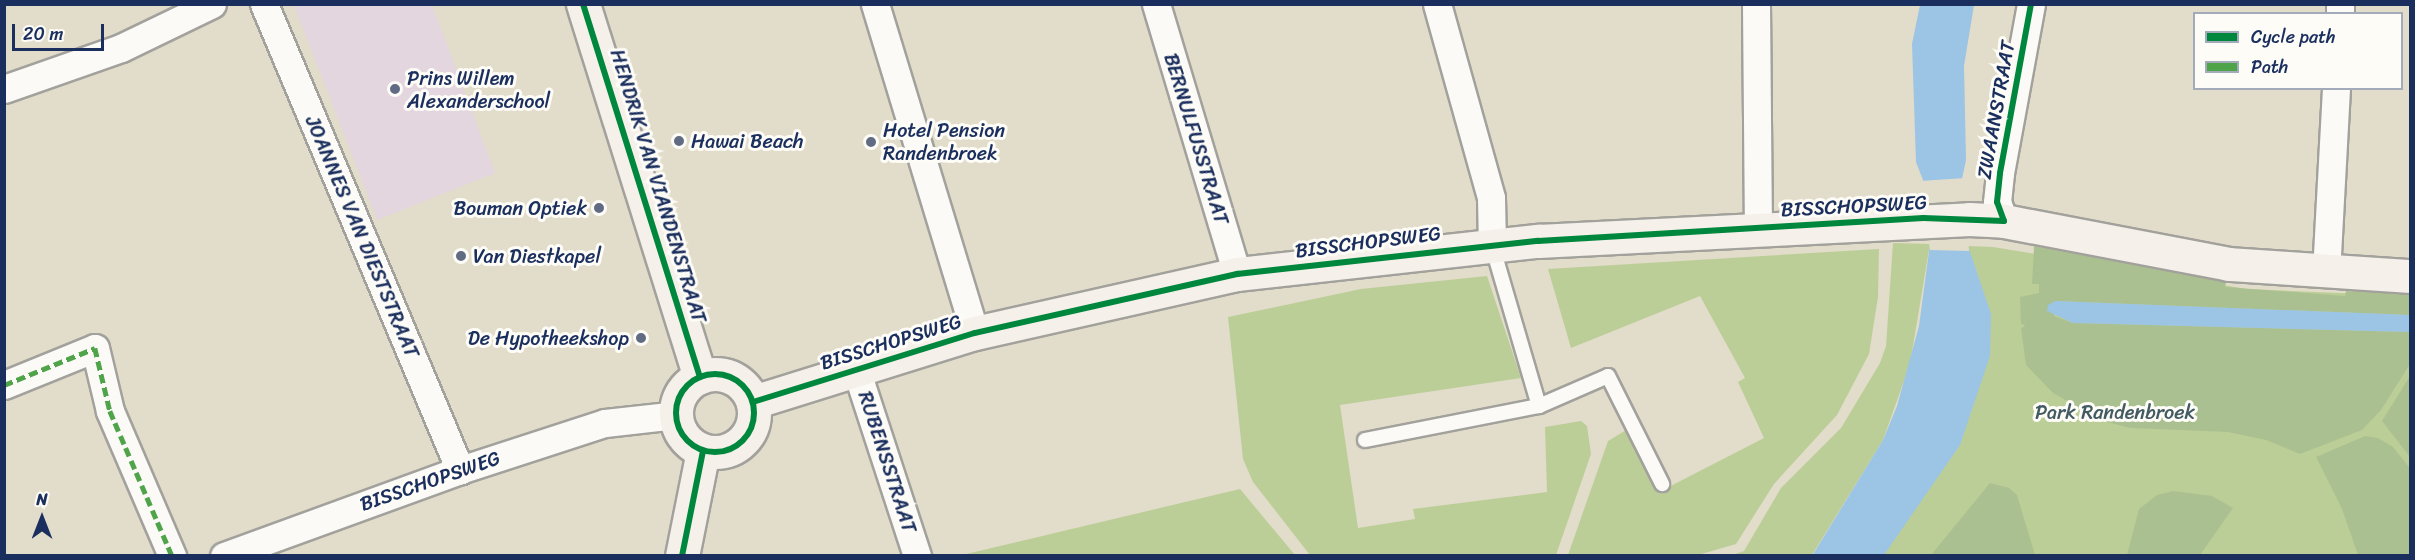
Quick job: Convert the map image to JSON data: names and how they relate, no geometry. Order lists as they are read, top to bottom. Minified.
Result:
{"streets":{"street":["ZWAANSTRAAT","BERNULFUSSTRAAT","HENDRIK VAN VIANDENSTRAAT","BISSCHOPSWEG","JOANNES VAN DIESTSTRAAT","RUBENSSTRAAT"]},"crossings":[["ZWAANSTRAAT","BISSCHOPSWEG"],["BERNULFUSSTRAAT","BISSCHOPSWEG"],["HENDRIK VAN VIANDENSTRAAT","BISSCHOPSWEG"],["BISSCHOPSWEG","JOANNES VAN DIESTSTRAAT"],["BISSCHOPSWEG","RUBENSSTRAAT"]],"parks":["Park Randenbroek"],"places":["Prins Willem Alexanderschool","Hawai Beach","Hotel Pension Randenbroek","Bouman Optiek","Van Diestkapel","De Hypotheekshop"],"legend":["Cycle path","Path"],"scale_bar":"20 m","north":"top"}
